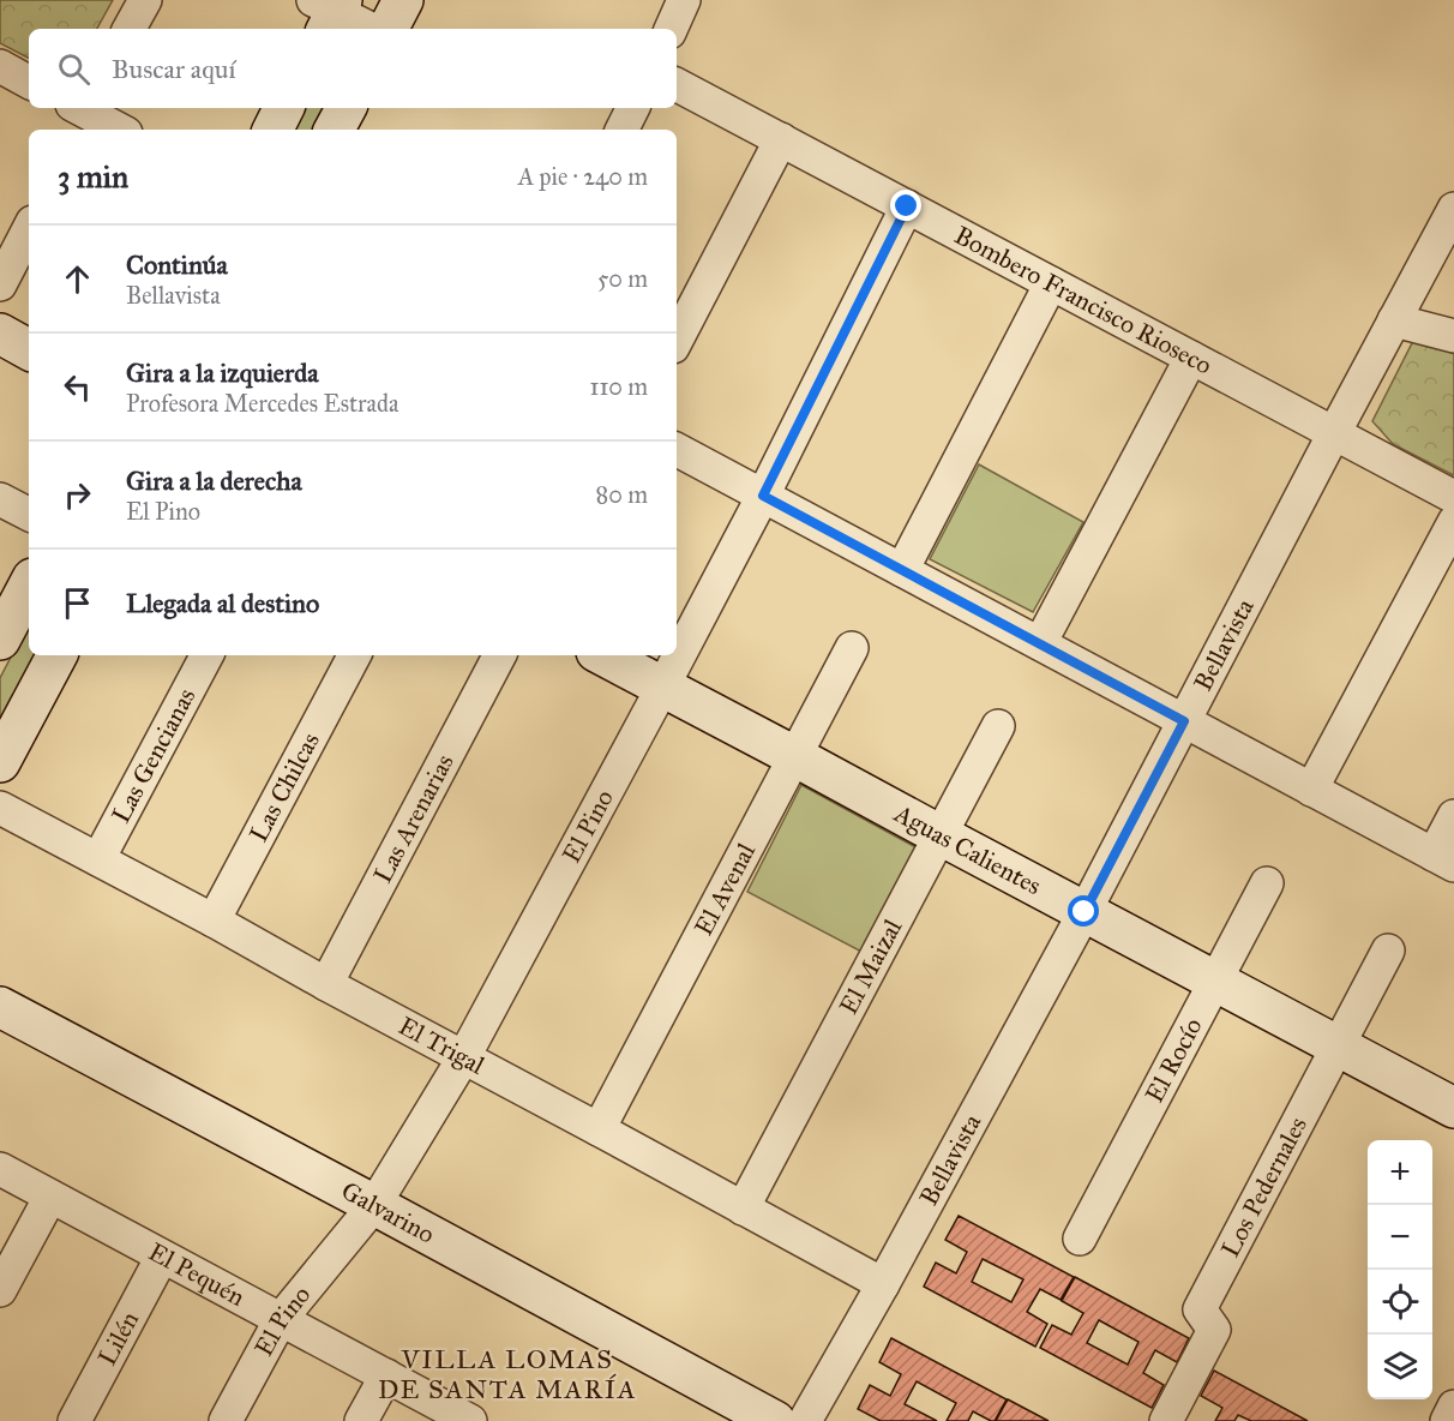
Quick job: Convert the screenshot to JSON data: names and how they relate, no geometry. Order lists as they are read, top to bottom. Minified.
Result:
{"streets":{"street":["Bombero Francisco Rioseco","Bellavista","Las Gencianas","Las Chilcas","Las Arenarias","El Pino","Aguas Calientes","El Avenal","El Maizal","El Trigal","El Rocío","Los Pedernales","Galvarino","El Pequén","Lilén"]},"crossings":[["Bombero Francisco Rioseco","Bellavista"],["Bombero Francisco Rioseco","El Pino"],["Bellavista","Aguas Calientes"],["Bellavista","El Trigal"],["Las Gencianas","El Trigal"],["Las Chilcas","El Trigal"],["Las Arenarias","El Trigal"],["El Pino","Aguas Calientes"],["El Pino","El Trigal"],["El Pino","Galvarino"],["El Pino","El Pequén"],["Aguas Calientes","El Avenal"],["Aguas Calientes","El Maizal"],["Aguas Calientes","El Rocío"],["Aguas Calientes","Los Pedernales"],["El Avenal","El Trigal"],["El Maizal","El Trigal"],["El Pequén","Lilén"]],"districts":["VILLA LOMAS DE SANTA MARÍA"],"page":{"search":"Buscar aquí","heading":["3 min","A pie · 240 m"],"list":[["Continúa","Bellavista","50 m"],["Gira a la izquierda","Profesora Mercedes Estrada","110 m"],["Gira a la derecha","El Pino","80 m"],"Llegada al destino"],"map_buttons":["+","−"]}}
